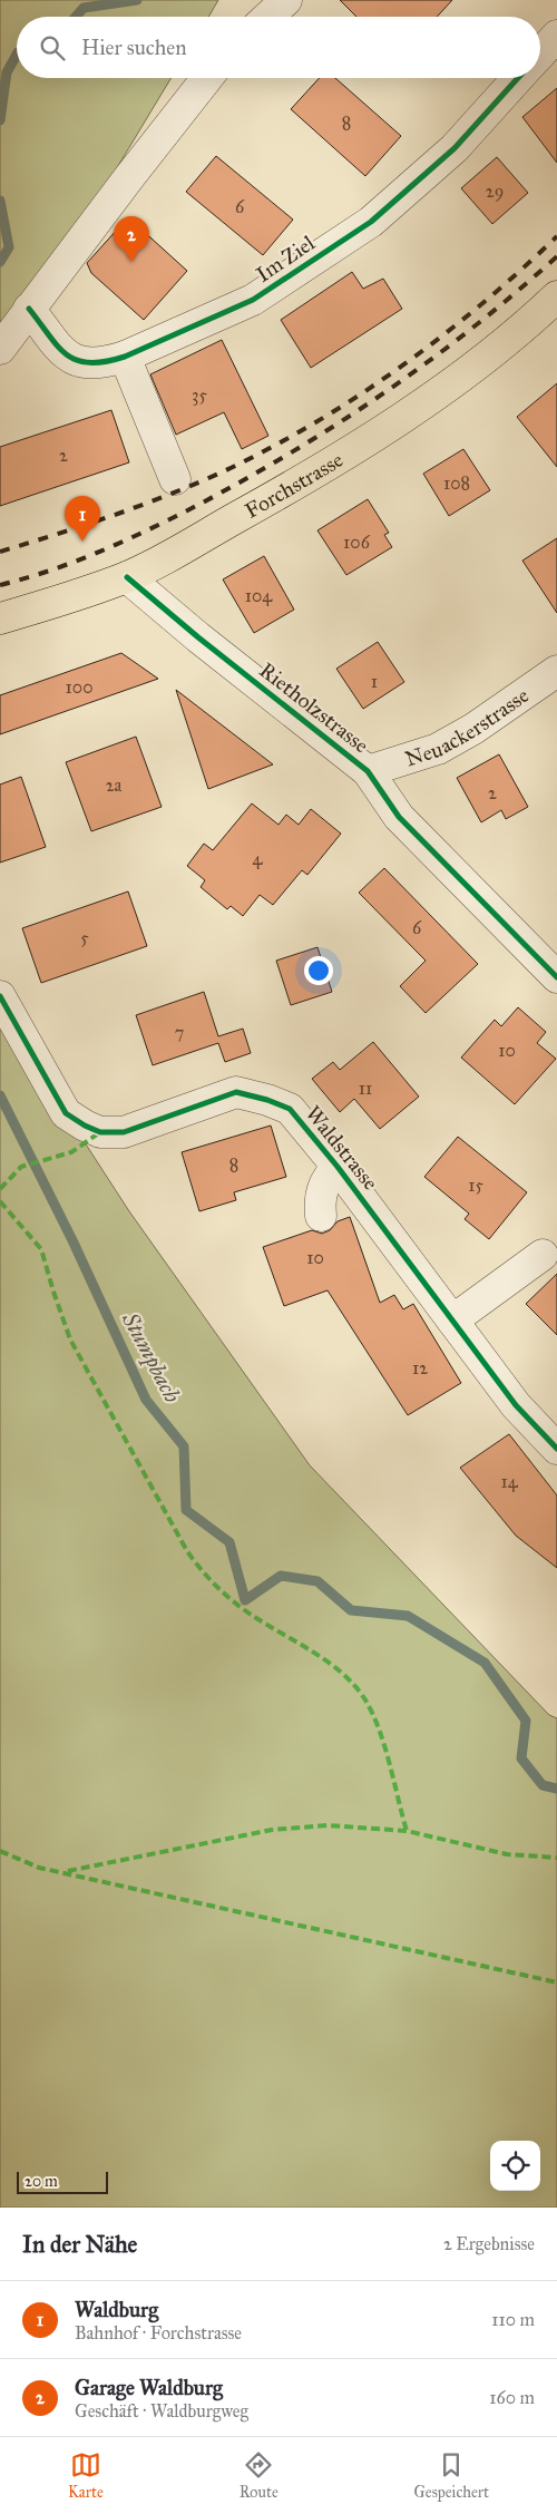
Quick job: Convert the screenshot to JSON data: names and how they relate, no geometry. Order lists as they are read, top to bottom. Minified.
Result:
{"streets":{"main road":["Forchstrasse"],"street":["Im Ziel","Rietholzstrasse","Neuackerstrasse","Waldstrasse"]},"crossings":[["Forchstrasse","Rietholzstrasse"],["Rietholzstrasse","Neuackerstrasse"]],"water":["Stumpbach"],"house_numbers":["8","29","6","35","2","108","106","104","1","100","2a","2","4","6","5","7","10","11","8","15","10","12","14"],"scale_bar":"20 m","page":{"search":"Hier suchen","pins":["2","1"],"scale":"20 m","heading":["In der Nähe","2 Ergebnisse"],"list":[{"mark":"1","name":"Waldburg","note":"Bahnhof · Forchstrasse","value":"110 m"},{"mark":"2","name":"Garage Waldburg","note":"Geschäft · Waldburgweg","value":"160 m"}],"nav":["Karte","Route","Gespeichert"]}}
